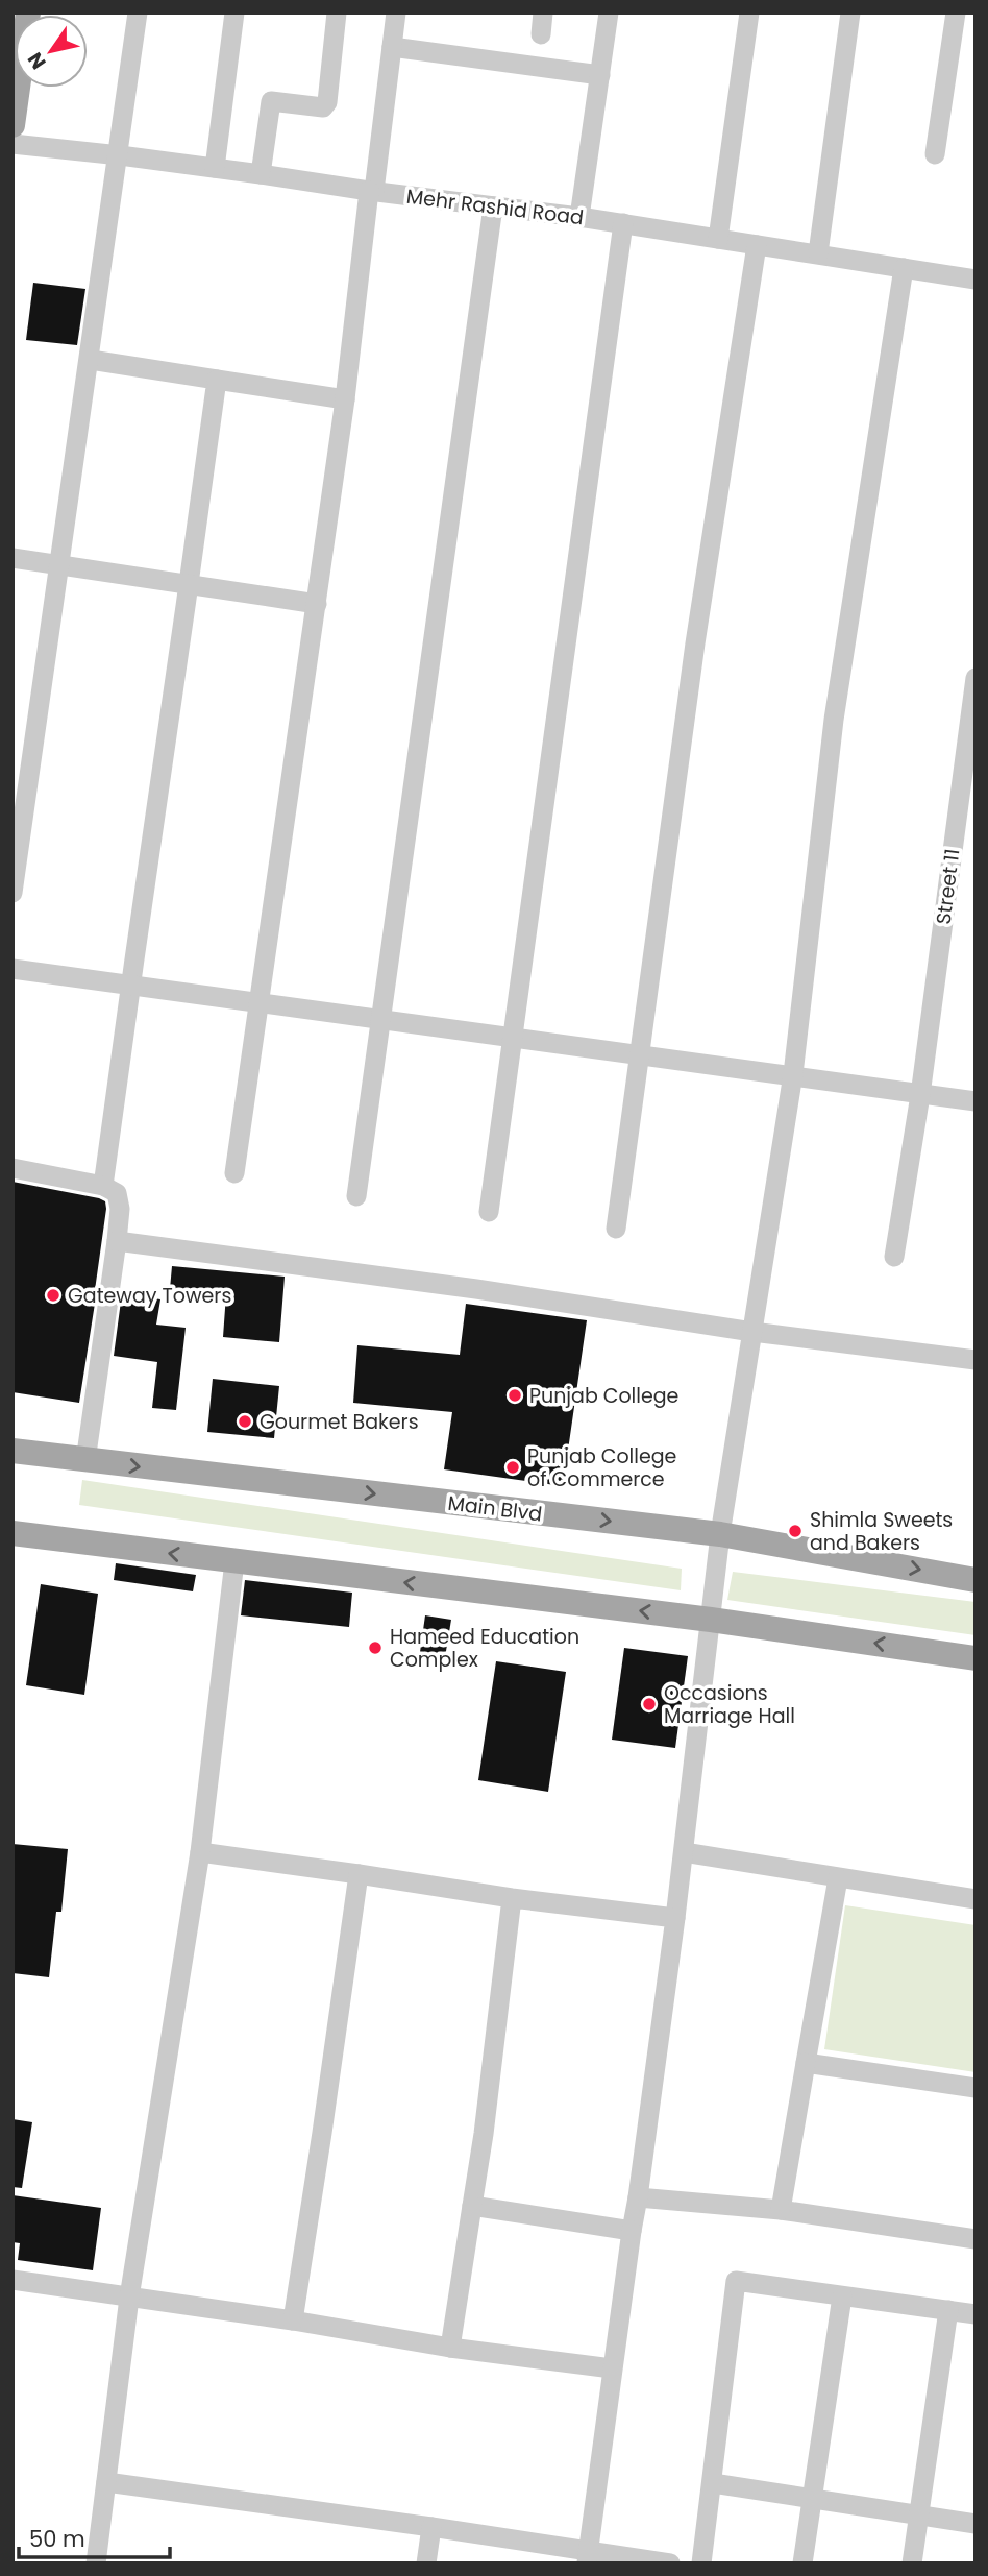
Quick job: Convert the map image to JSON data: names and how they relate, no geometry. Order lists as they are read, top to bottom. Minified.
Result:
{"streets":{"main road":["Main Blvd"],"street":["Mehr Rashid Road","Street 11"]},"places":["Gateway Towers","Punjab College","Gourmet Bakers","Punjab College of Commerce","Shimla Sweets and Bakers","Hameed Education Complex","Occasions Marriage Hall"],"scale_bar":"50 m","north":"bottom left"}
